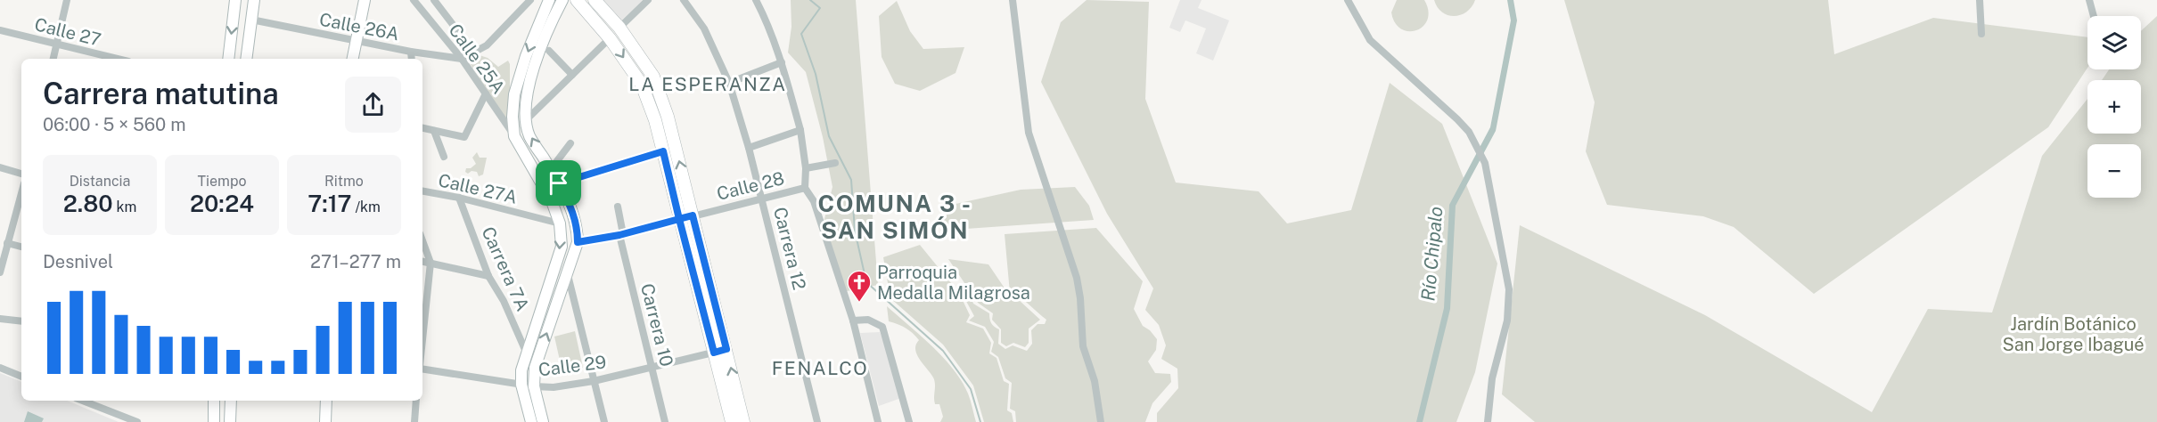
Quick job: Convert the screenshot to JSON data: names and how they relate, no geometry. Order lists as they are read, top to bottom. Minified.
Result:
{"streets":{"street":["Calle 26A","Calle 27","Calle 25A","Calle 28","Calle 27A","Carrera 12","Carrera 7A","Carrera 10","Calle 29"]},"crossings":[["Calle 26A","Calle 25A"],["Calle 28","Carrera 12"],["Calle 28","Carrera 10"],["Calle 27A","Carrera 7A"],["Carrera 10","Calle 29"]],"districts":["LA ESPERANZA","COMUNA 3 - SAN SIMÓN","FENALCO"],"water":["Río Chipalo"],"parks":["Jardín Botánico San Jorge Ibagué"],"places":{"church":["Parroquia Medalla Milagrosa"]},"page":{"map_buttons":["+","−"],"heading":["Carrera matutina","06:00 · 5 × 560 m"],"stats":[["Distancia","2.80 km"],["Tiempo","20:24"],["Ritmo","7:17 /km"]],"chart":["Desnivel","271–277 m"]}}
